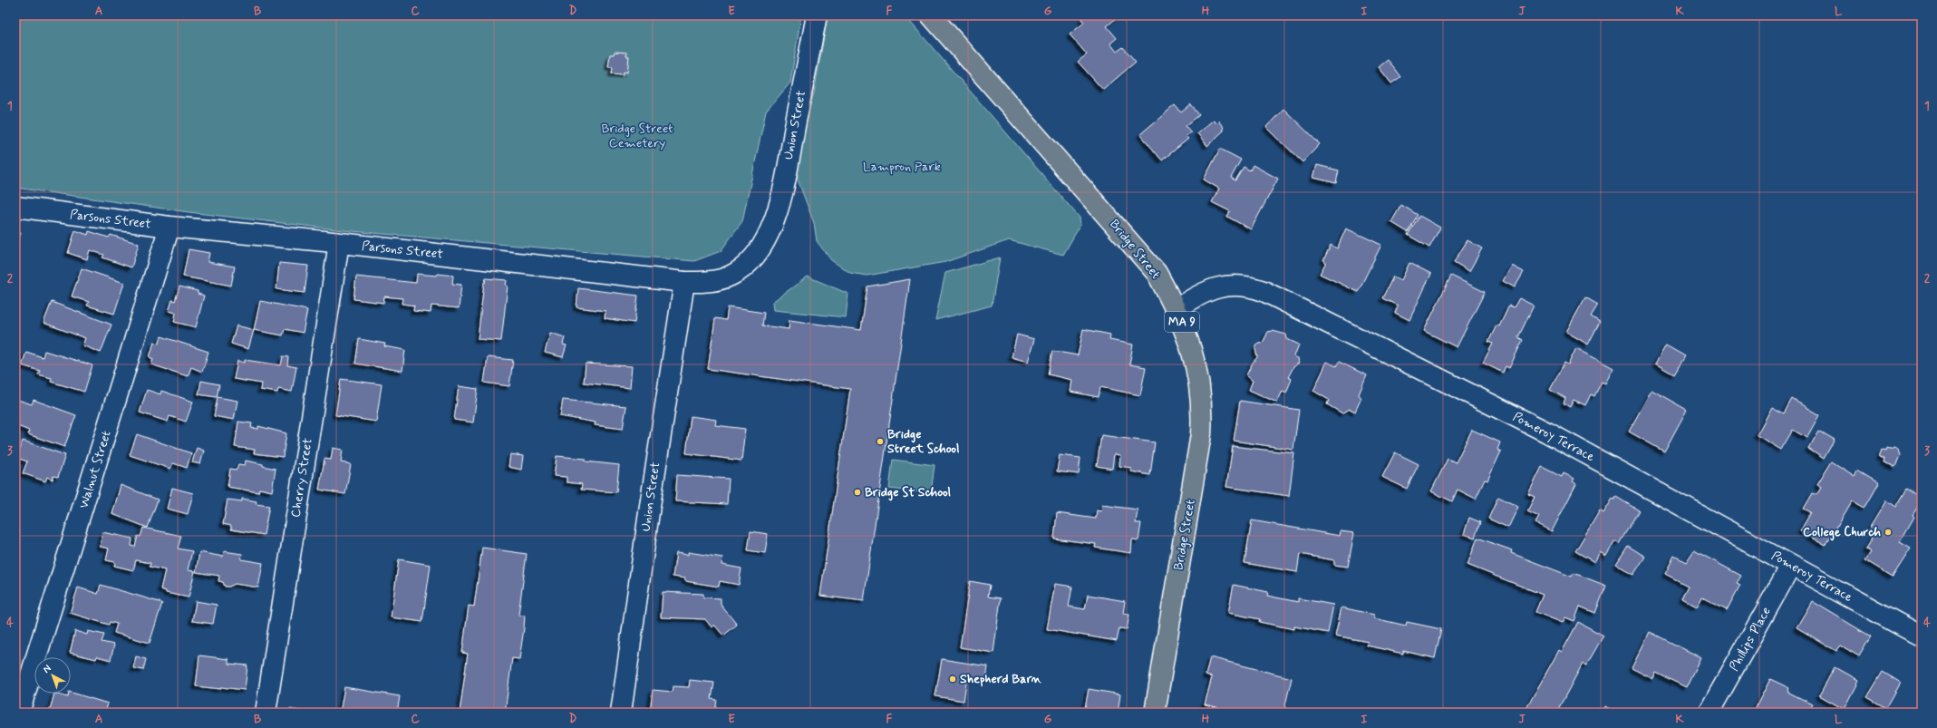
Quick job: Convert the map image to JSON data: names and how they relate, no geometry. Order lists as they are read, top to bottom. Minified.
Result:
{"streets":{"highway":["Bridge Street","MA 9"],"street":["Union Street","Parsons Street","Pomeroy Terrace","Walnut Street","Cherry Street","Phillips Place"]},"crossings":[["Union Street","Parsons Street"],["Parsons Street","Walnut Street"],["Parsons Street","Cherry Street"],["Bridge Street","Pomeroy Terrace"],["Pomeroy Terrace","Phillips Place"]],"parks":["Bridge Street Cemetery","Lampron Park"],"places":["Bridge Street School","Bridge St School","College Church","Shepherd Barn"],"north":"top left","grid":{"columns":["A","B","C","D","E","F","G","H","I","J","K","L"],"rows":["1","2","3","4"]}}
